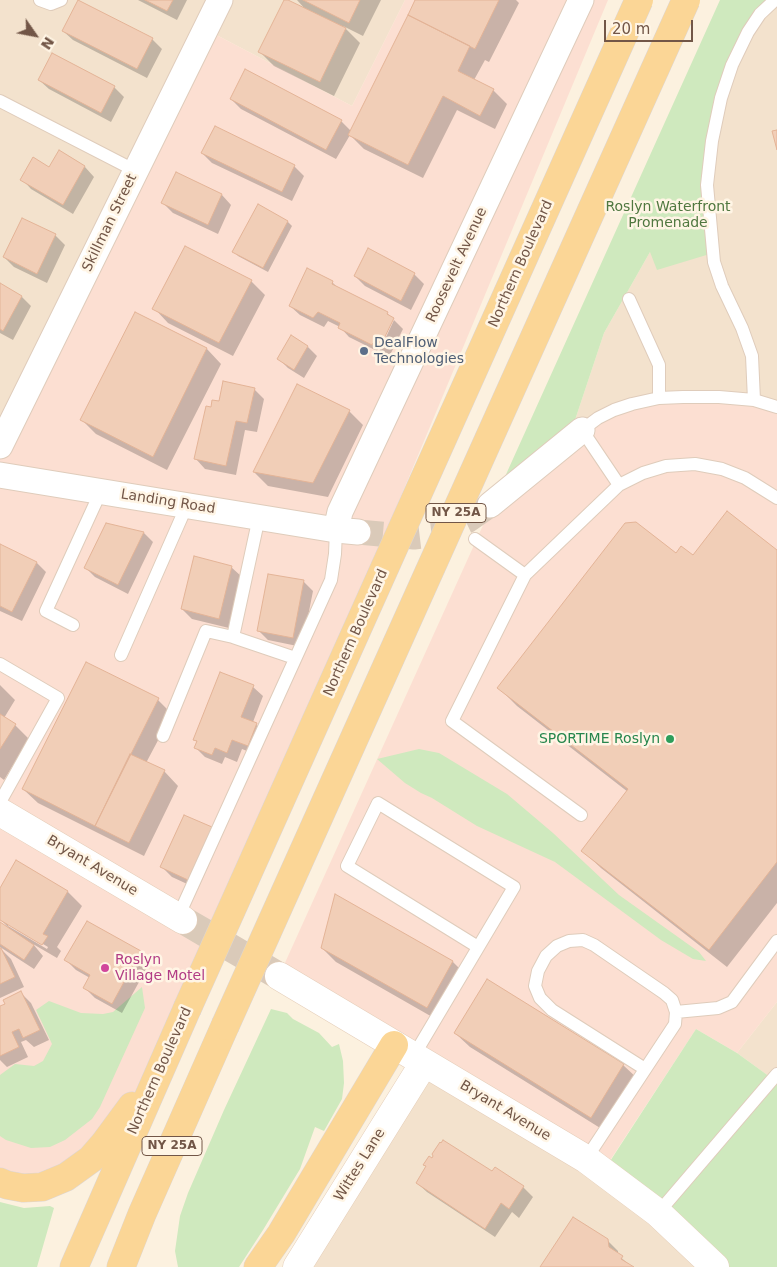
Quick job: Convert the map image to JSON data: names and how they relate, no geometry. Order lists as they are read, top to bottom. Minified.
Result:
{"streets":{"main road":["Northern Boulevard","NY 25A","Bryant Avenue","Wittes Lane"],"street":["Skillman Street","Roosevelt Avenue","Landing Road"]},"crossings":[["Roosevelt Avenue","Landing Road"],["Bryant Avenue","Wittes Lane"]],"parks":["Roslyn Waterfront Promenade"],"places":["DealFlow Technologies","SPORTIME Roslyn","Roslyn Village Motel"],"scale_bar":"20 m","north":"bottom right"}
